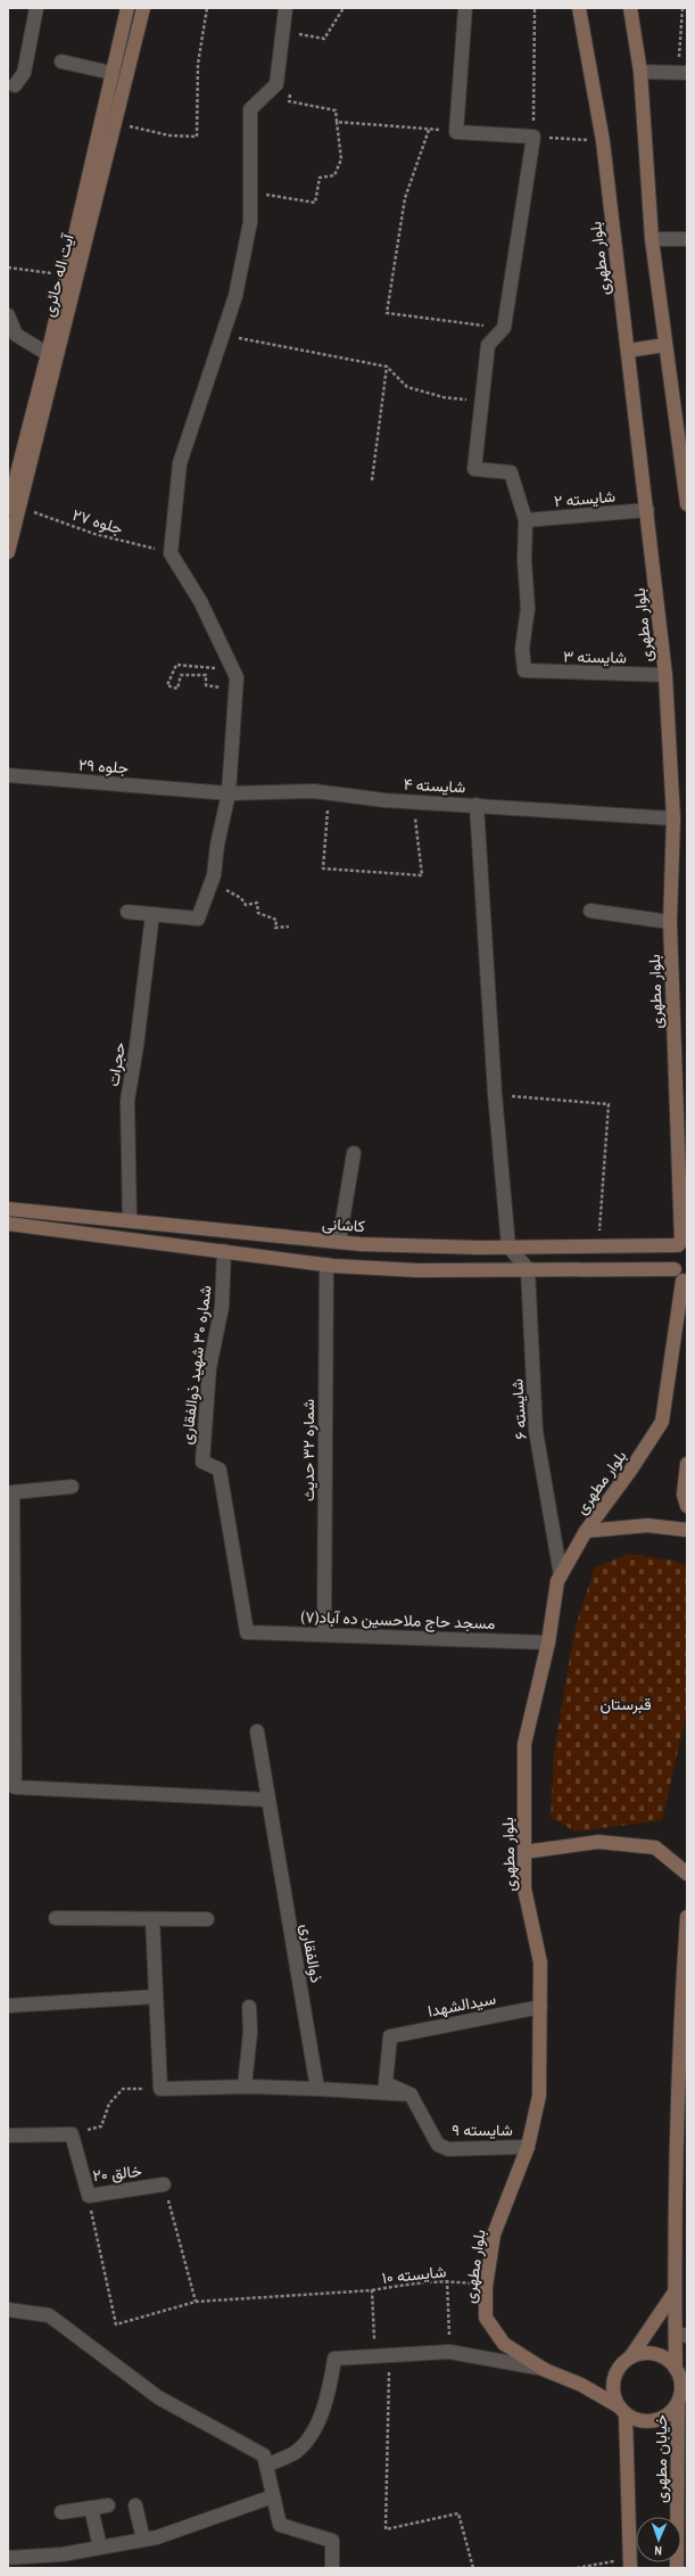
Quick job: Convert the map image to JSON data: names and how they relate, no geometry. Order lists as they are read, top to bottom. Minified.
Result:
{"streets":{"main road":["بلوار مطهری","آیت اله حائری","کاشانی","خیابان مطهری"],"street":["شایسته ۲","شایسته ۳","جلوه ۲۹","شایسته ۴","حجرات","شماره ۳۰ شهید ذوالفقاری","شایسته ۶","شماره ۳۲ حدیث","مسجد حاج ملاحسین ده آباد(۷)","ذوالفقاری","سیدالشهدا","شایسته ۹","خالق ۲۰"],"path":["جلوه ۲۷","شایسته ۱۰"]},"crossings":[["بلوار مطهری","شایسته ۲"],["بلوار مطهری","شایسته ۳"],["بلوار مطهری","شایسته ۴"],["بلوار مطهری","کاشانی"],["بلوار مطهری","شایسته ۶"],["بلوار مطهری","مسجد حاج ملاحسین ده آباد(۷)"],["بلوار مطهری","سیدالشهدا"],["بلوار مطهری","شایسته ۹"],["بلوار مطهری","شایسته ۱۰"],["بلوار مطهری","خیابان مطهری"],["آیت اله حائری","جلوه ۲۷"],["شایسته ۲","شایسته ۳"],["جلوه ۲۹","شایسته ۴"],["حجرات","کاشانی"],["شماره ۳۰ شهید ذوالفقاری","مسجد حاج ملاحسین ده آباد(۷)"],["شماره ۳۲ حدیث","مسجد حاج ملاحسین ده آباد(۷)"],["سیدالشهدا","شایسته ۹"],["خالق ۲۰","شایسته ۱۰"]],"parks":["قبرستان"],"north":"bottom"}
